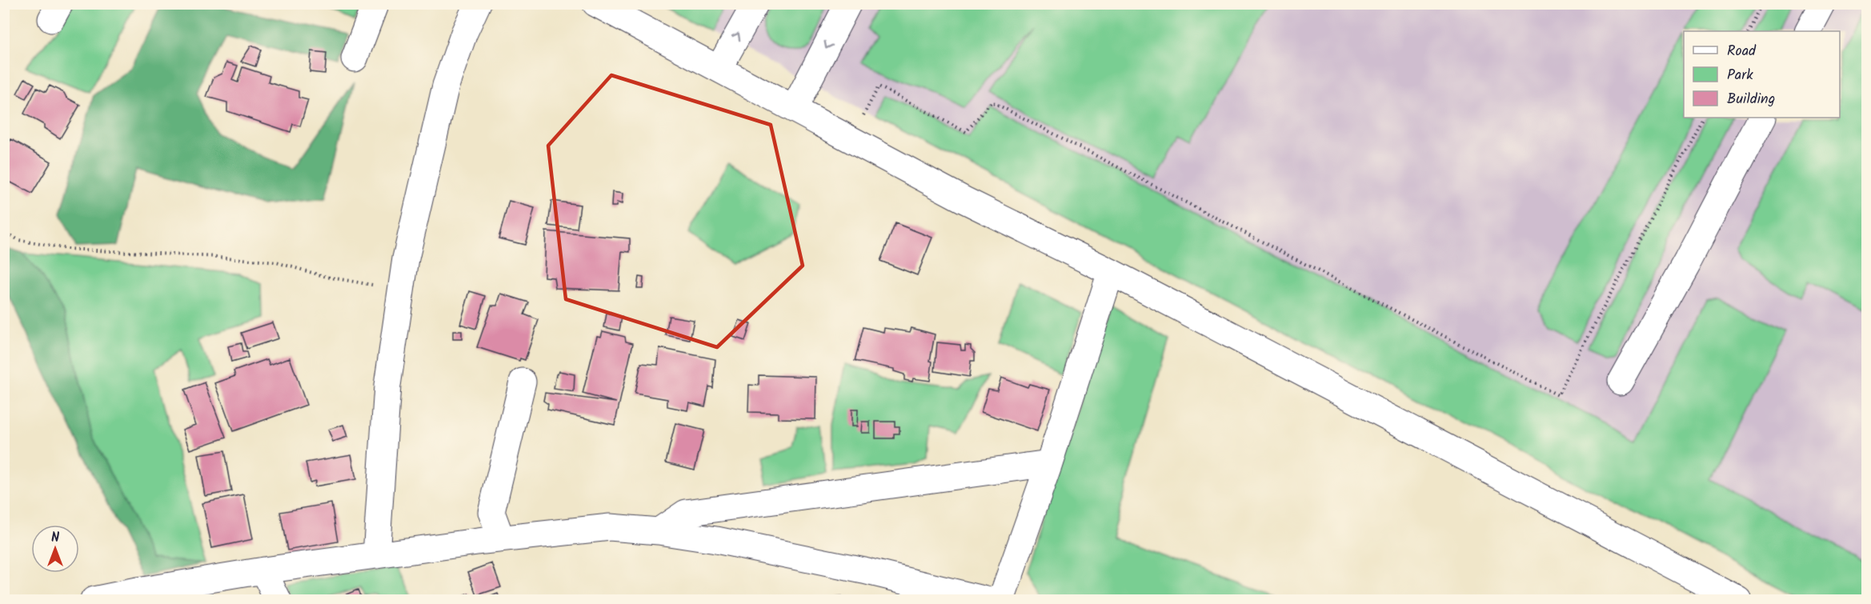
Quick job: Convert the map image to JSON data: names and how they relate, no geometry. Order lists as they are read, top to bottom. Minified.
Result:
{"legend":["Road","Park","Building"],"north":"top"}
